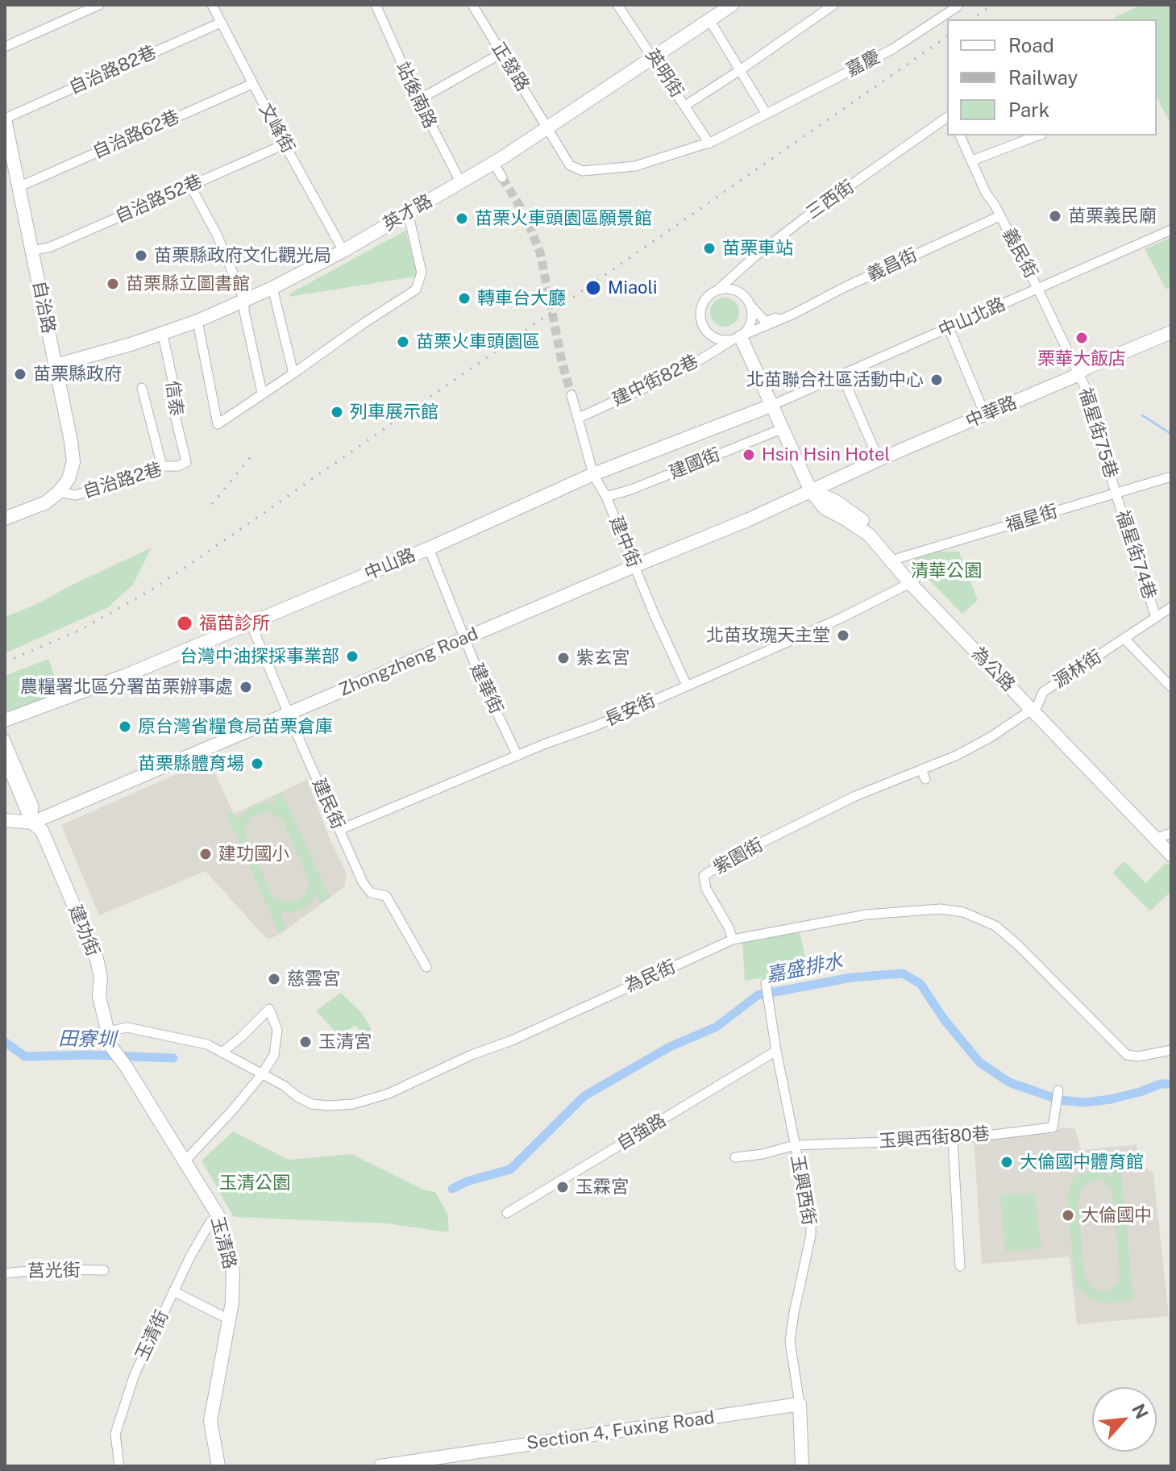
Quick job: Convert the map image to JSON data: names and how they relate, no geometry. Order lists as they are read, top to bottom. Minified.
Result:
{"streets":{"street":["嘉慶","正發路","自治路82巷","英明街","站後南路","文峰街","自治路62巷","自治路52巷","三西街","英才路","義民街","義昌街","自治路","中山北路","建中街82巷","信泰","中華路","福星街75巷","建國街","自治路2巷","福星街","建中街","福星街74巷","中山路","Zhongzheng Road","為公路","源林街","建華街","長安街","建民街","紫園街","建功街","為民街","自強路","玉興西街80巷","玉興西街","玉清路","莒光街","玉清街","Section 4, Fuxing Road"]},"crossings":[["嘉慶","正發路"],["嘉慶","英明街"],["正發路","英明街"],["正發路","英才路"],["自治路82巷","文峰街"],["自治路82巷","自治路"],["英明街","英才路"],["站後南路","英才路"],["文峰街","自治路62巷"],["文峰街","自治路52巷"],["文峰街","英才路"],["自治路62巷","自治路"],["自治路52巷","自治路"],["三西街","義昌街"],["三西街","建中街82巷"],["英才路","自治路"],["英才路","信泰"],["義民街","義昌街"],["義民街","中山北路"],["義民街","中華路"],["義民街","福星街75巷"],["義昌街","建中街82巷"],["自治路","自治路2巷"],["中山北路","中山路"],["建中街82巷","建中街"],["信泰","自治路2巷"],["中華路","福星街75巷"],["中華路","Zhongzheng Road"],["中華路","為公路"],["福星街75巷","福星街"],["福星街75巷","福星街74巷"],["建國街","建中街"],["福星街","福星街74巷"],["福星街","為公路"],["建中街","中山路"],["建中街","Zhongzheng Road"],["建中街","長安街"],["福星街74巷","源林街"],["中山路","建華街"],["中山路","建民街"],["Zhongzheng Road","為公路"],["Zhongzheng Road","建華街"],["Zhongzheng Road","建民街"],["Zhongzheng Road","建功街"],["為公路","源林街"],["為公路","長安街"],["源林街","紫園街"],["建華街","長安街"],["長安街","建民街"],["紫園街","為民街"],["建功街","為民街"],["建功街","玉清路"],["自強路","玉興西街"],["玉興西街80巷","玉興西街"],["玉興西街","Section 4, Fuxing Road"],["玉清路","玉清街"]],"water":["嘉盛排水","田寮圳"],"parks":["清華公園","玉清公園"],"places":["苗栗義民廟","苗栗火車頭園區願景館","苗栗車站","苗栗縣政府文化觀光局","苗栗縣立圖書館","Miaoli","轉車台大廳","栗華大飯店","苗栗火車頭園區","苗栗縣政府","北苗聯合社區活動中心","列車展示館","Hsin Hsin Hotel","福苗診所","北苗玫瑰天主堂","台灣中油探採事業部","紫玄宮","農糧署北區分署苗栗辦事處","原台灣省糧食局苗栗倉庫","苗栗縣體育場","建功國小","慈雲宮","玉清宮","大倫國中體育館","玉霖宮","大倫國中"],"legend":["Road","Railway","Park"],"north":"top right"}
